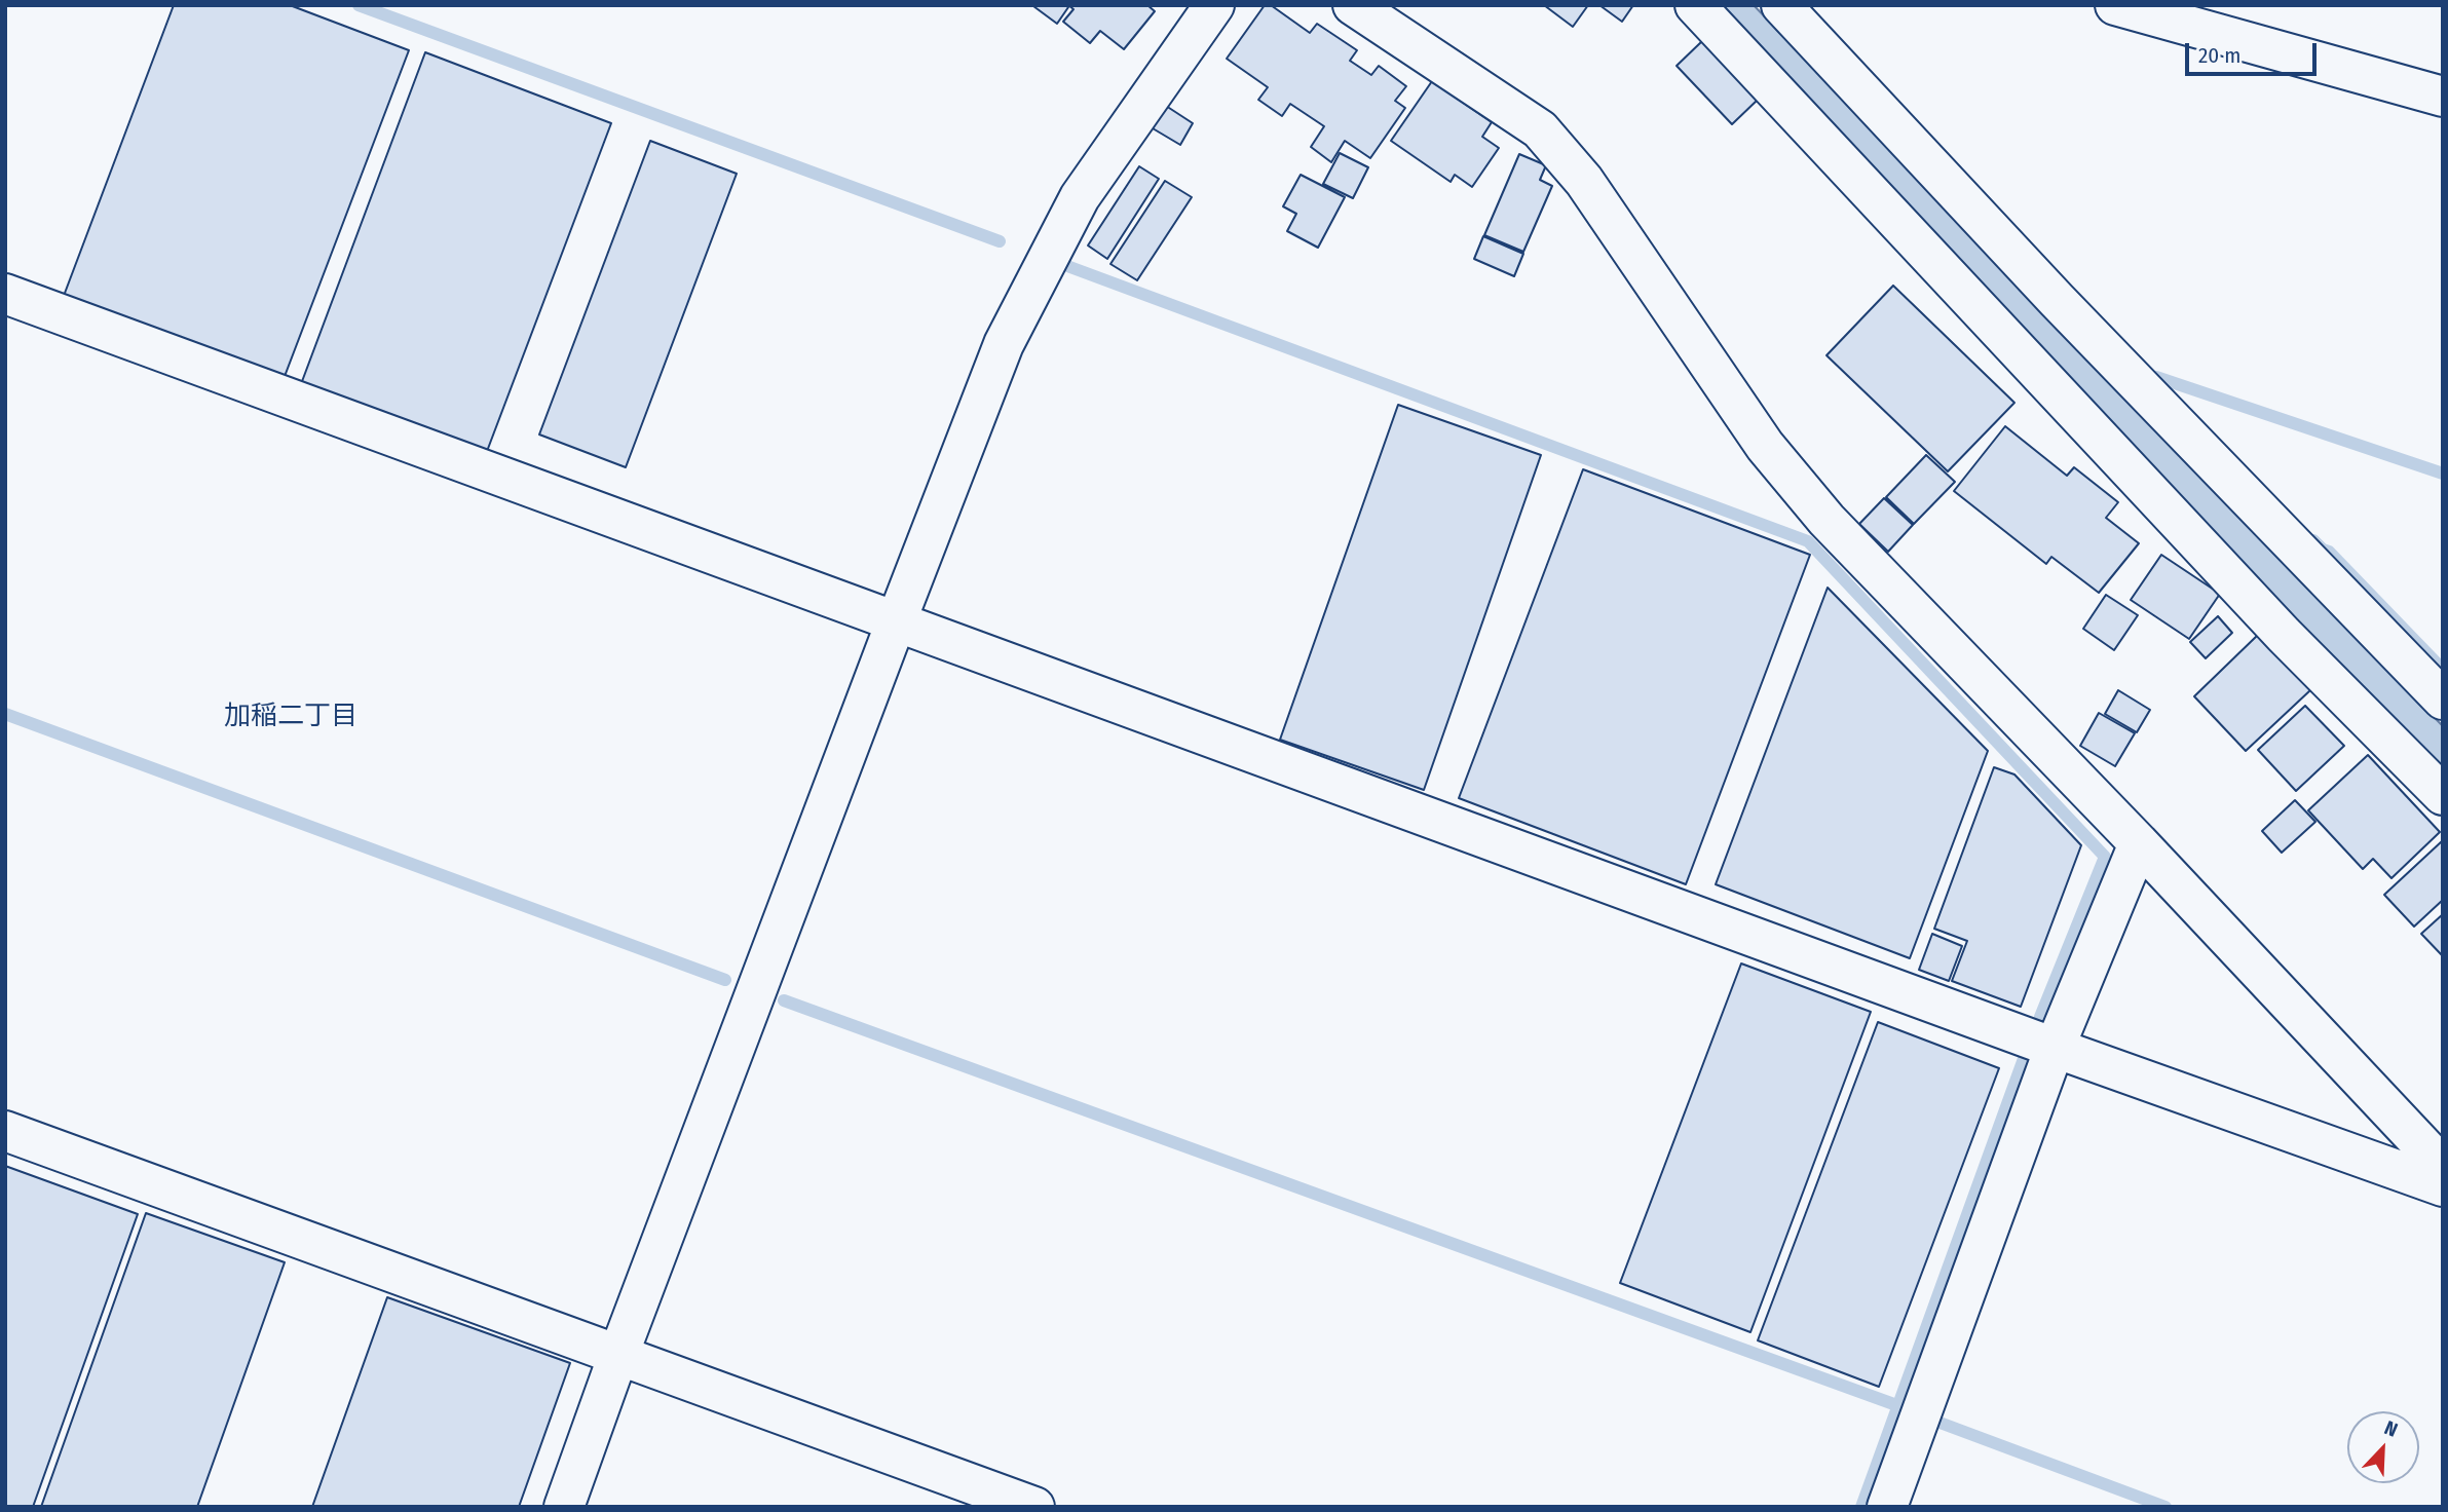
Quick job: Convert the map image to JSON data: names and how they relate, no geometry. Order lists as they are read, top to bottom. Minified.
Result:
{"districts":["加稲二丁目"],"scale_bar":"20 m","north":"top right"}
